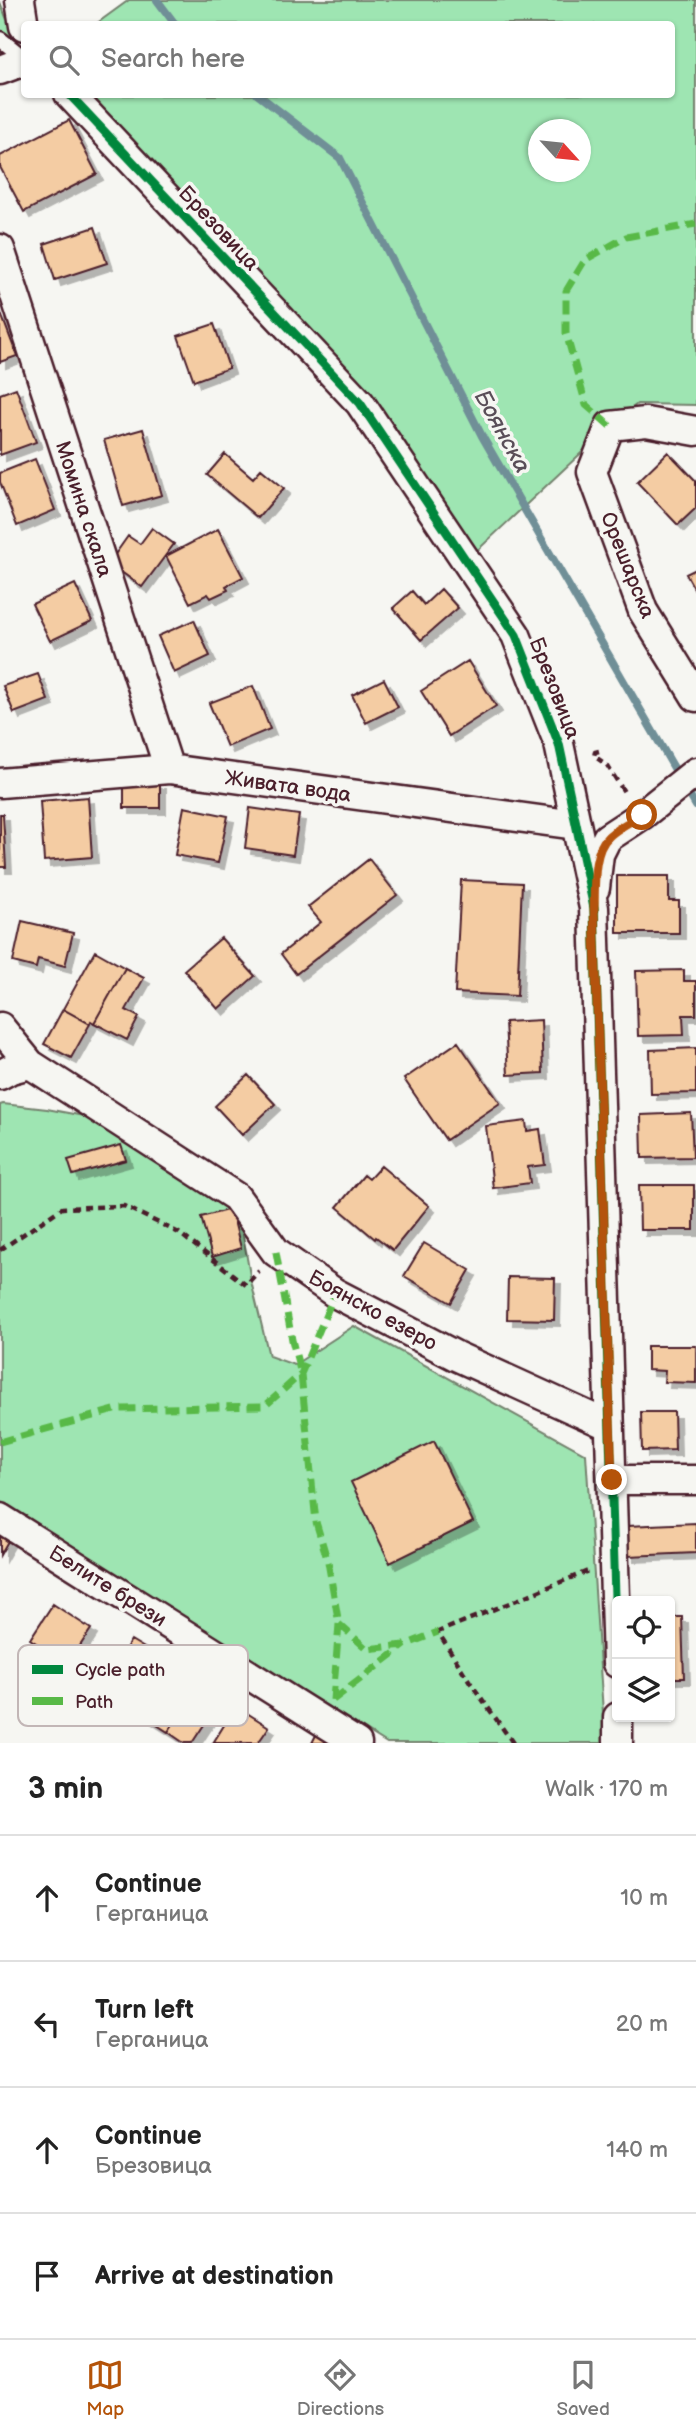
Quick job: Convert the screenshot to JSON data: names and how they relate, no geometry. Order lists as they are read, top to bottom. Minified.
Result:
{"streets":{"street":["Брезовица","Момина скала","Орешарска","Живата вода","Боянско езеро","Белите брези"]},"crossings":[["Брезовица","Живата вода"],["Брезовица","Боянско езеро"],["Момина скала","Живата вода"]],"water":["Боянска"],"legend":["Cycle path","Path"],"north":"bottom right","page":{"search":"Search here","heading":["3 min","Walk · 170 m"],"list":[["Continue","Герганица","10 m"],["Turn left","Герганица","20 m"],["Continue","Брезовица","140 m"],"Arrive at destination"],"nav":["Map","Directions","Saved"]}}
